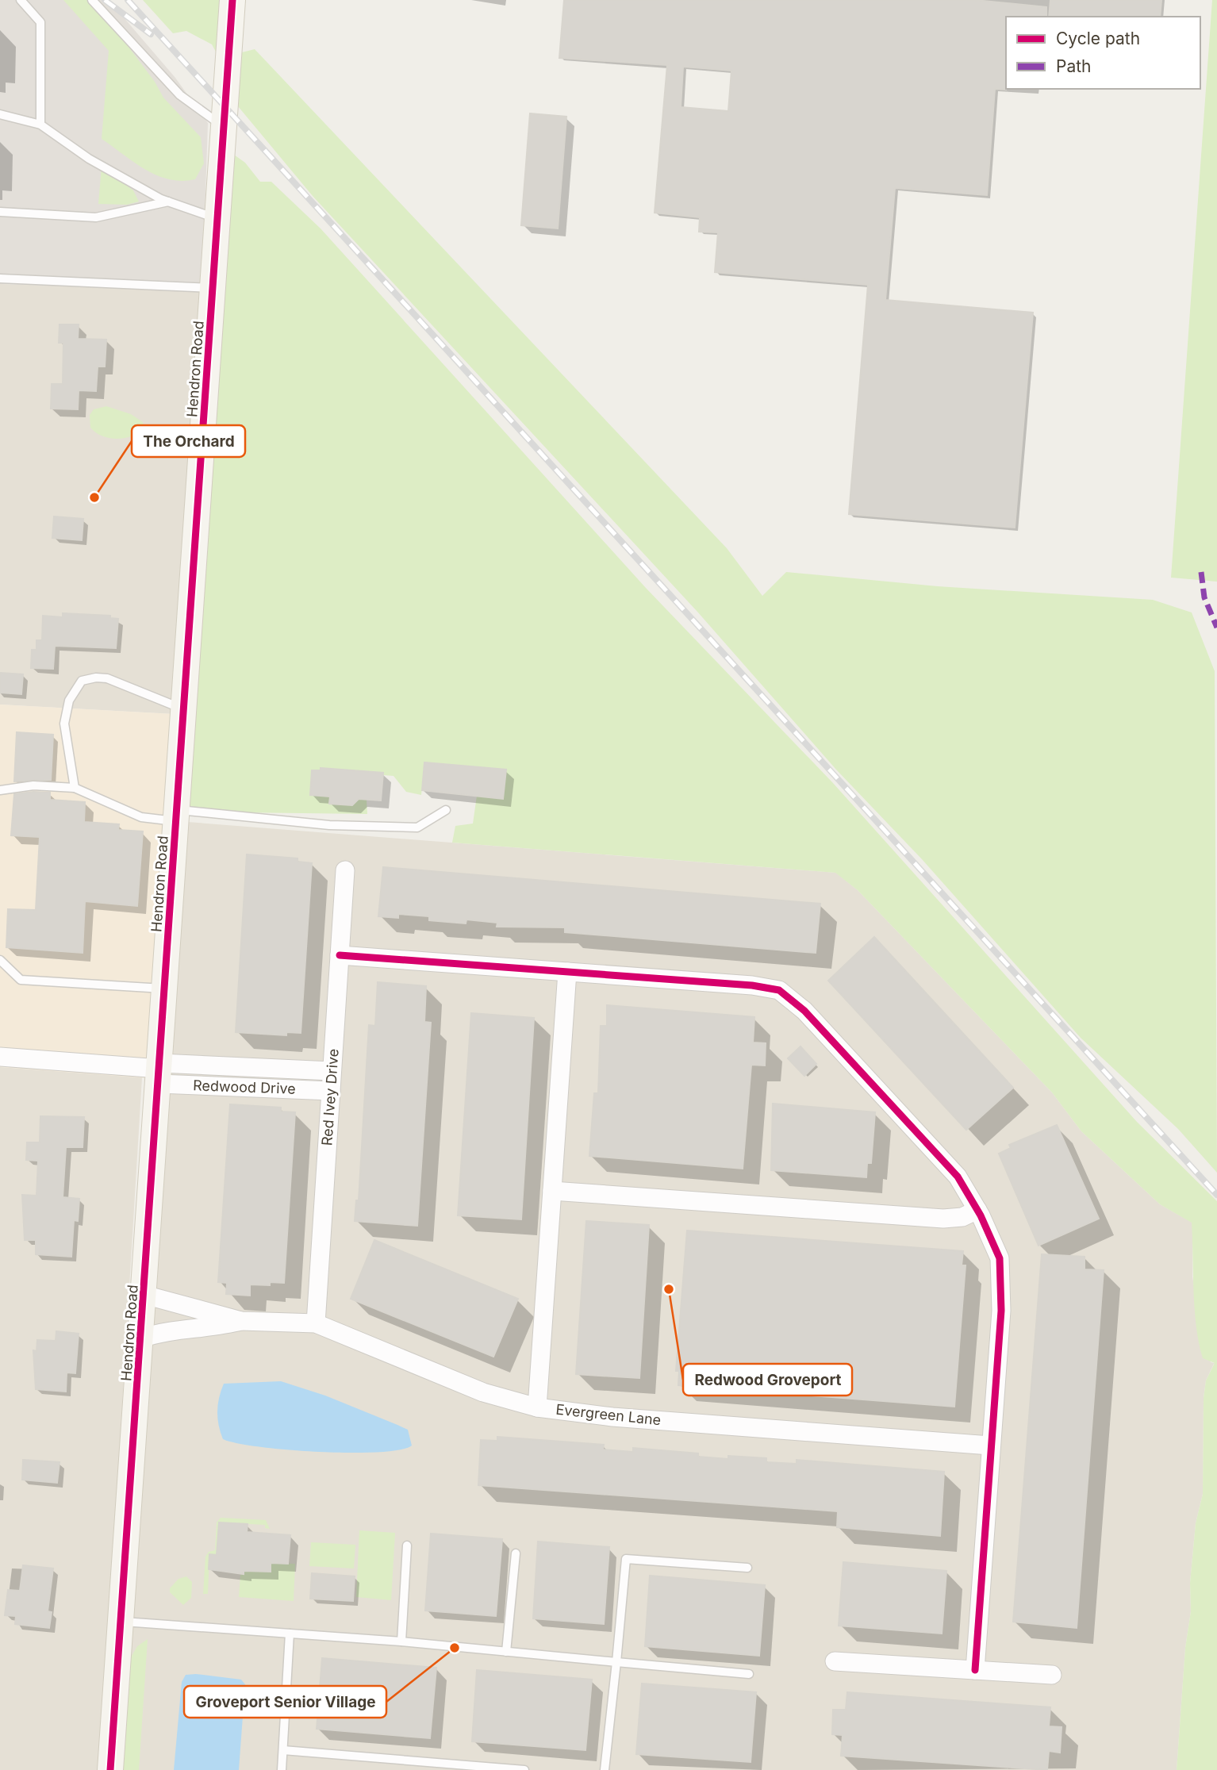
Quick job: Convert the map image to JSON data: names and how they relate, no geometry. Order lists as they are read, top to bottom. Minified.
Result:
{"streets":{"street":["Hendron Road","Redwood Drive","Red Ivey Drive","Evergreen Lane"]},"crossings":[["Hendron Road","Redwood Drive"],["Hendron Road","Evergreen Lane"],["Redwood Drive","Red Ivey Drive"],["Red Ivey Drive","Evergreen Lane"]],"places":["The Orchard","Redwood Groveport","Groveport Senior Village"],"legend":["Cycle path","Path"]}
